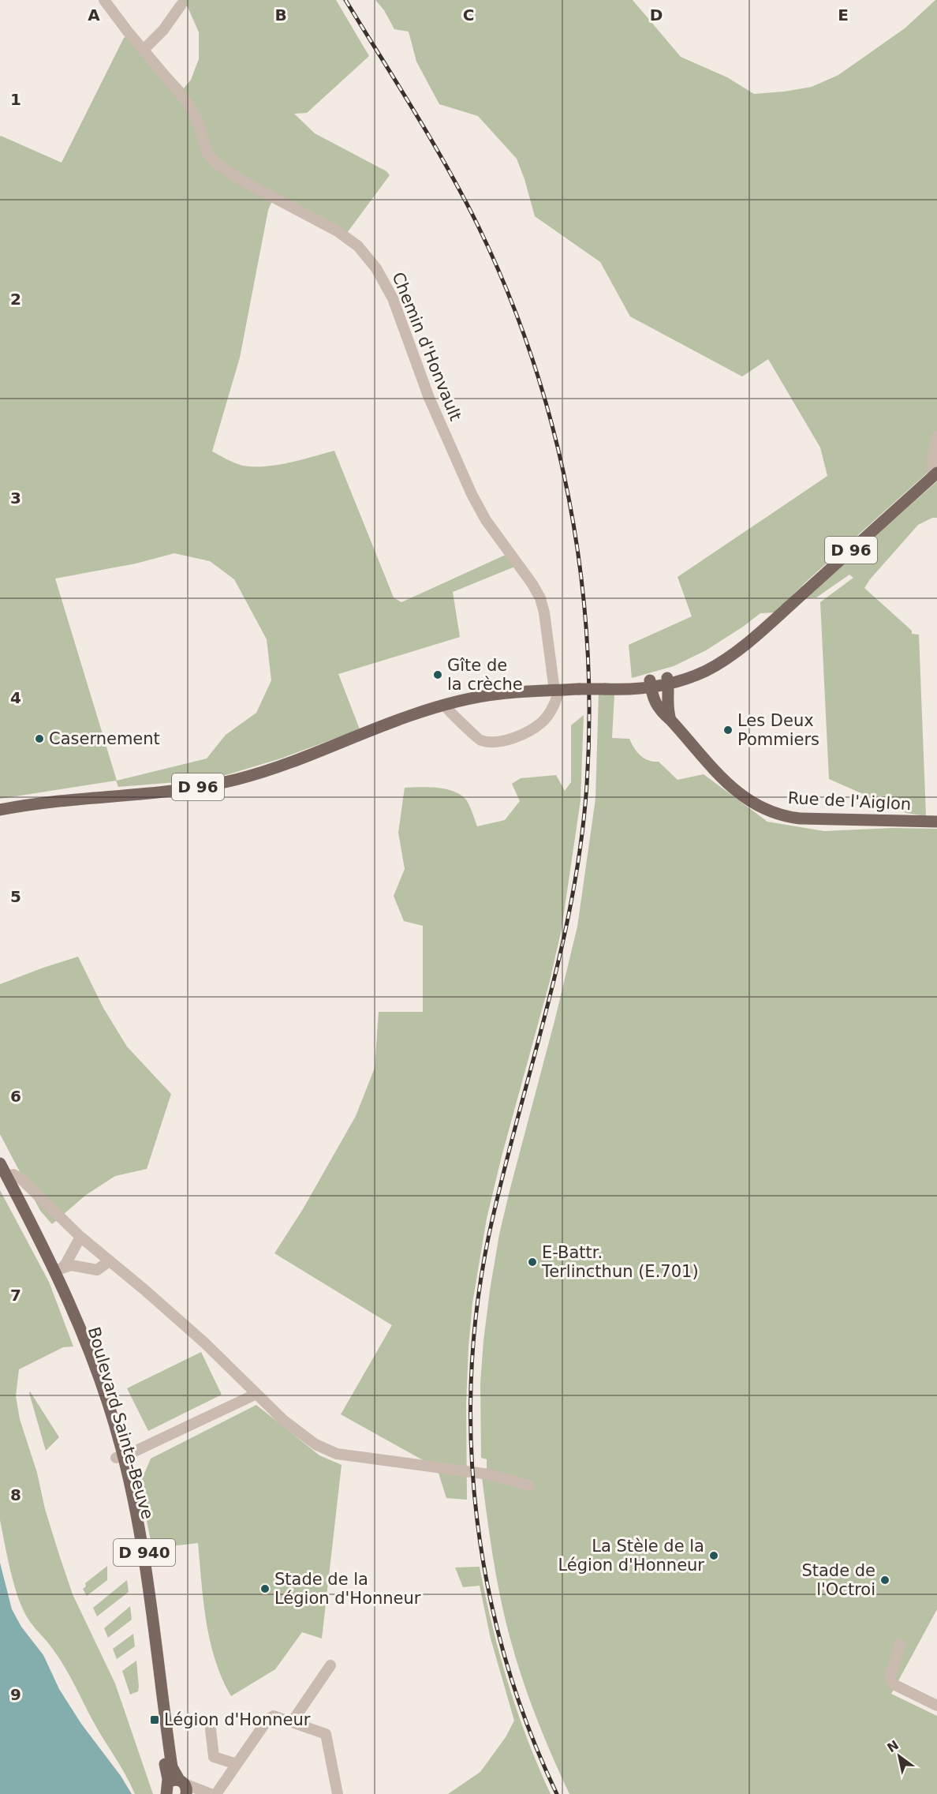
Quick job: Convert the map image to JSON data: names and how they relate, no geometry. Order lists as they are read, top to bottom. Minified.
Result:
{"streets":{"main road":["D 96","Rue de l'Aiglon","Boulevard Sainte-Beuve","D 940"],"street":["Chemin d'Honvault"]},"crossings":[["Chemin d'Honvault","D 96"],["D 96","Rue de l'Aiglon"]],"places":{"other":["Gîte de la crèche","Les Deux Pommiers","Casernement","E-Battr. Terlincthun (E.701)","La Stèle de la Légion d'Honneur","Stade de l'Octroi","Stade de la Légion d'Honneur"],"transit":["Légion d'Honneur"]},"north":"top left","grid":{"columns":["A","B","C","D","E"],"rows":["1","2","3","4","5","6","7","8","9"]}}
